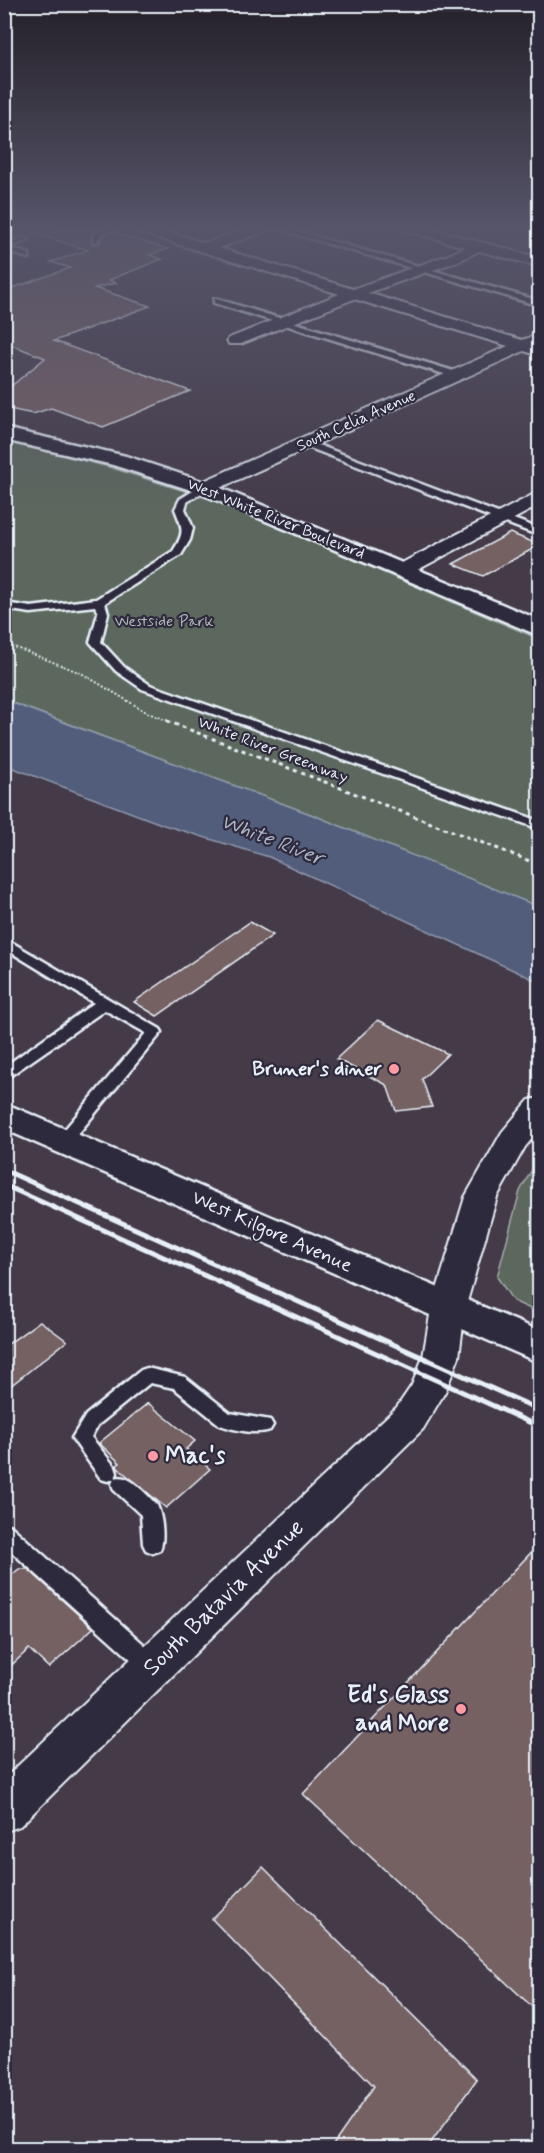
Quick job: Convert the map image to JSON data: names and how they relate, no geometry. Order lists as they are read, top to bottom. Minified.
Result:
{"streets":{"street":["South Celia Avenue","West White River Boulevard","West Kilgore Avenue","South Batavia Avenue"],"path":["White River Greenway"]},"crossings":[["South Celia Avenue","West White River Boulevard"],["West Kilgore Avenue","South Batavia Avenue"]],"water":["White River"],"parks":["Westside Park"],"places":["Bruner's diner","Mac's","Ed's Glass and More"]}
